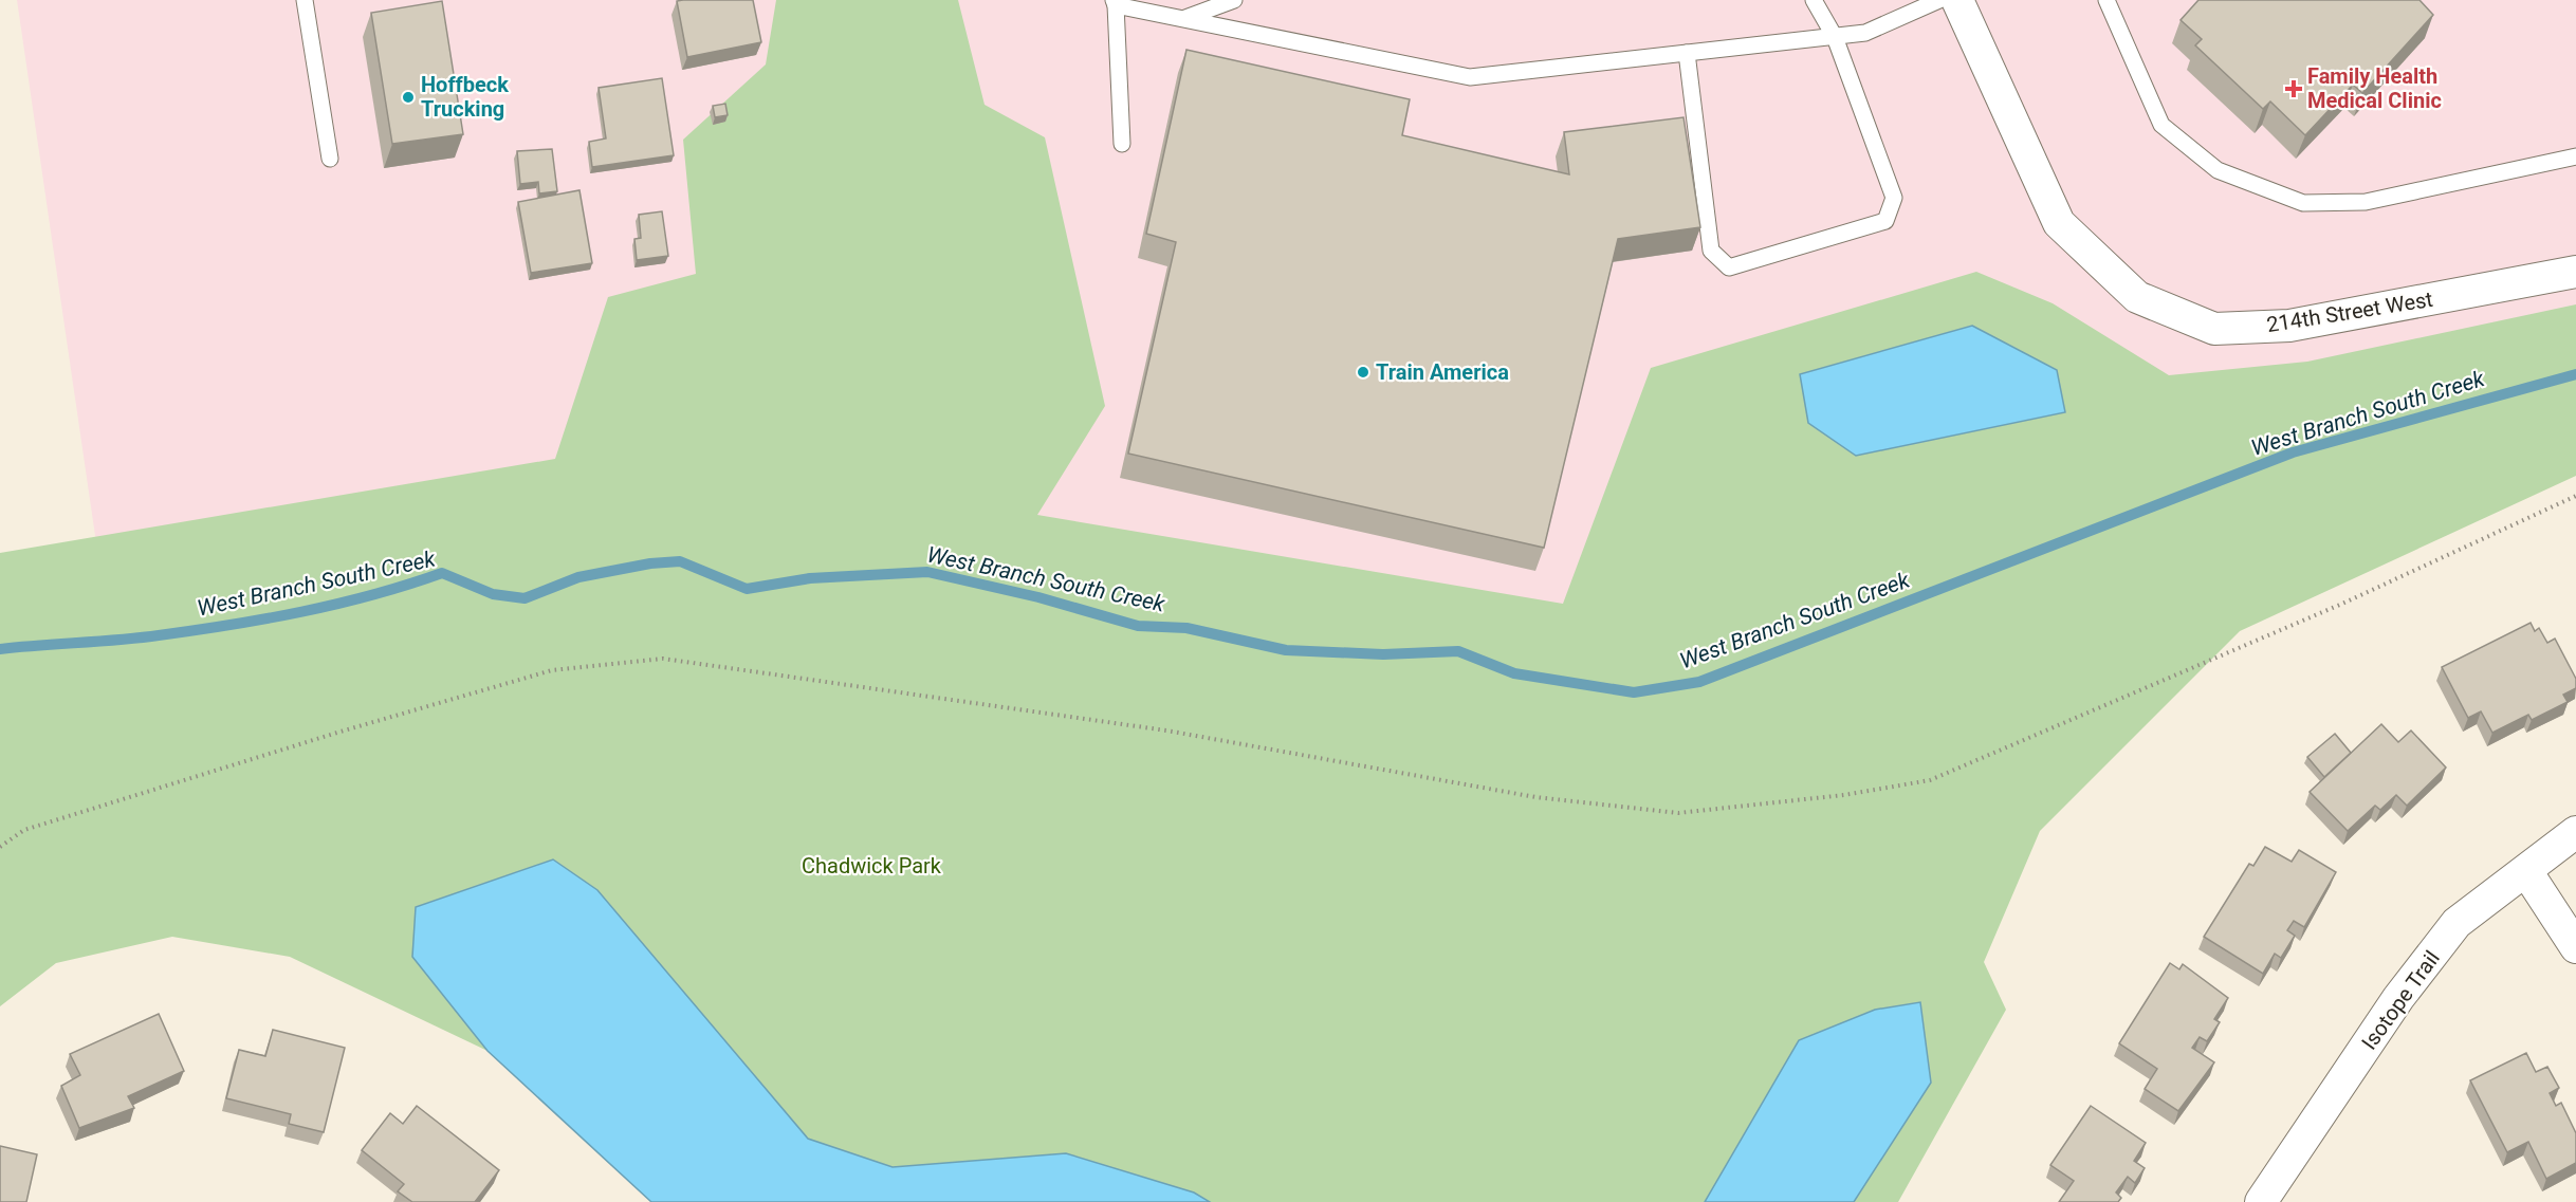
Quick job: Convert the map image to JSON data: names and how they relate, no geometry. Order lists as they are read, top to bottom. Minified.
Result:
{"streets":{"street":["214th Street West","Isotope Trail"]},"water":["West Branch South Creek"],"parks":["Chadwick Park"],"places":{"health":["Family Health Medical Clinic"],"other":["Hoffbeck Trucking","Train America"]}}
